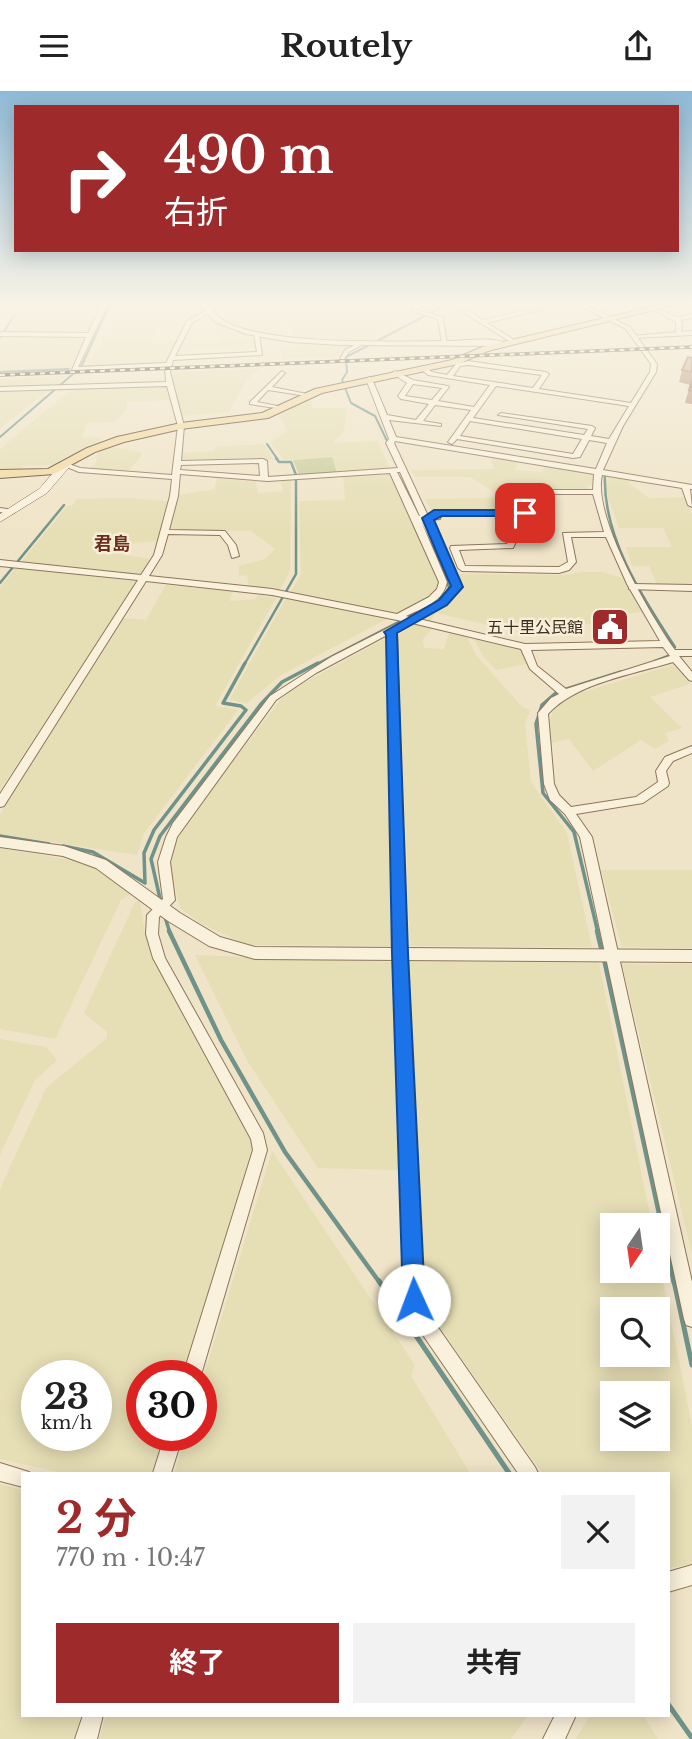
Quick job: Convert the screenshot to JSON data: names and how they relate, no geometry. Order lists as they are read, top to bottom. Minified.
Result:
{"districts":["君島"],"places":{"public building":["五十里公民館"]},"north":"bottom","page":{"header":"Routely","turn":["490 m","右折"],"speed":"23 km/h","limit":"30","heading":["2 分","770 m · 10:47"],"buttons":["終了","共有"]}}
